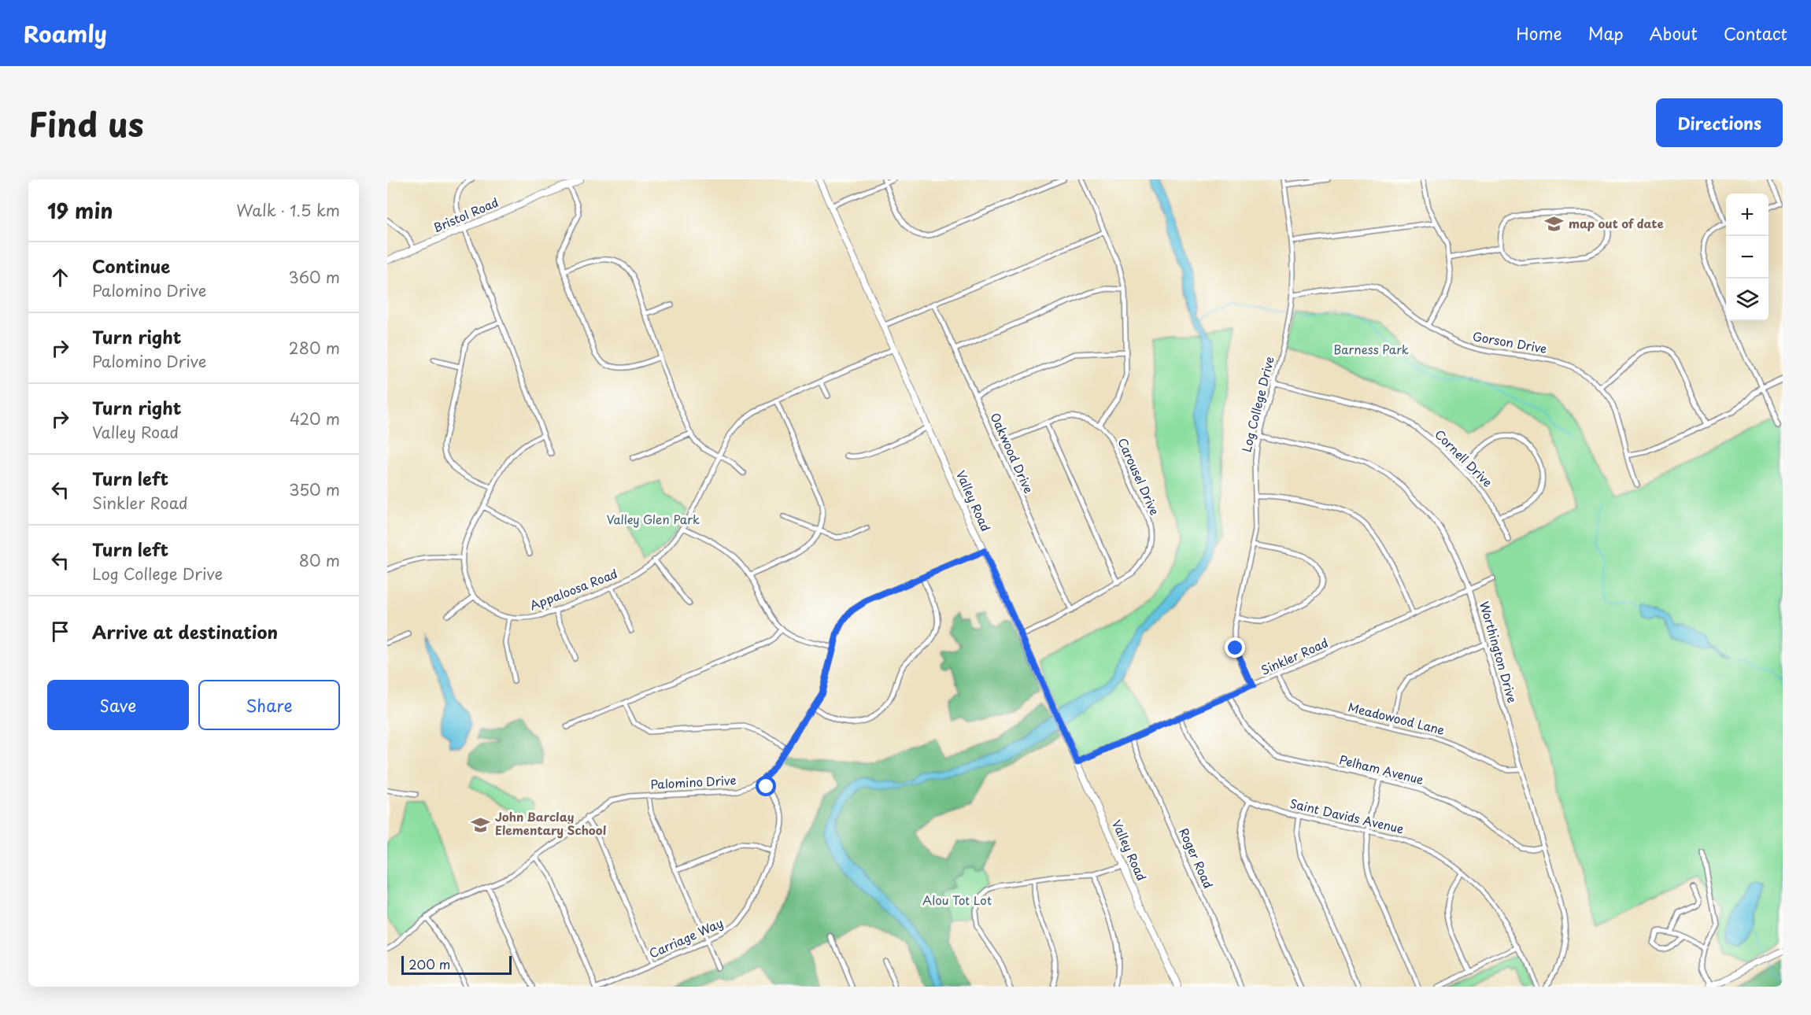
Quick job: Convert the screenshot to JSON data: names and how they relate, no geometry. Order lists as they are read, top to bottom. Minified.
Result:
{"streets":{"street":["Bristol Road","Gorson Drive","Log College Drive","Oakwood Drive","Cornell Drive","Carousel Drive","Valley Road","Appaloosa Road","Worthington Drive","Sinkler Road","Meadowood Lane","Pelham Avenue","Palomino Drive","Saint Davids Avenue","Roger Road","Carriage Way"]},"crossings":[["Gorson Drive","Log College Drive"],["Log College Drive","Cornell Drive"],["Log College Drive","Worthington Drive"],["Log College Drive","Sinkler Road"],["Oakwood Drive","Carousel Drive"],["Carousel Drive","Valley Road"],["Valley Road","Appaloosa Road"],["Valley Road","Sinkler Road"],["Valley Road","Palomino Drive"],["Worthington Drive","Sinkler Road"],["Worthington Drive","Meadowood Lane"],["Worthington Drive","Pelham Avenue"],["Sinkler Road","Meadowood Lane"],["Sinkler Road","Pelham Avenue"],["Sinkler Road","Saint Davids Avenue"],["Sinkler Road","Roger Road"],["Palomino Drive","Carriage Way"]],"parks":["Barness Park","Valley Glen Park","Alou Tot Lot"],"places":{"school or university":["map out of date","John Barclay Elementary School"]},"scale_bar":"200 m","page":{"header":"Roamly","nav":["Home","Map","About","Contact"],"title":"Find us","buttons":["Directions",["Save","Share"]],"heading":["19 min","Walk · 1.5 km"],"map_buttons":["+","−"],"list":[["Continue","Palomino Drive","360 m"],["Turn right","Palomino Drive","280 m"],["Turn right","Valley Road","420 m"],["Turn left","Sinkler Road","350 m"],["Turn left","Log College Drive","80 m"],"Arrive at destination"],"scale":"200 m"}}
